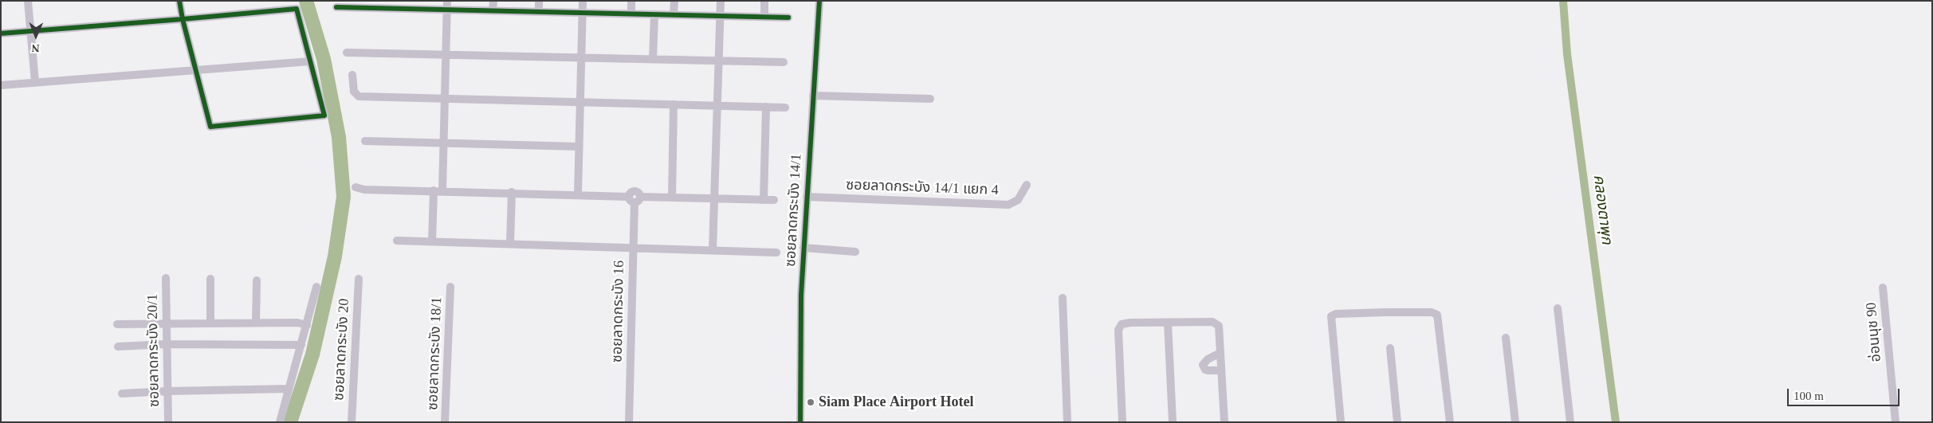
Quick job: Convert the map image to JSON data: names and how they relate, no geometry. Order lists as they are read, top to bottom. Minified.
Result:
{"streets":{"street":["ซอยลาดกระบัง 14/1 แยก 4","ซอยลาดกระบัง 14/1","ซอยลาดกระบัง 16","อ่อนนุช 90","ซอยลาดกระบัง 20","ซอยลาดกระบัง 20/1","ซอยลาดกระบัง 18/1"]},"crossings":[["ซอยลาดกระบัง 14/1 แยก 4","ซอยลาดกระบัง 14/1"]],"water":["คลองตาพุก"],"places":["Siam Place Airport Hotel"],"scale_bar":"100 m","north":"bottom"}
